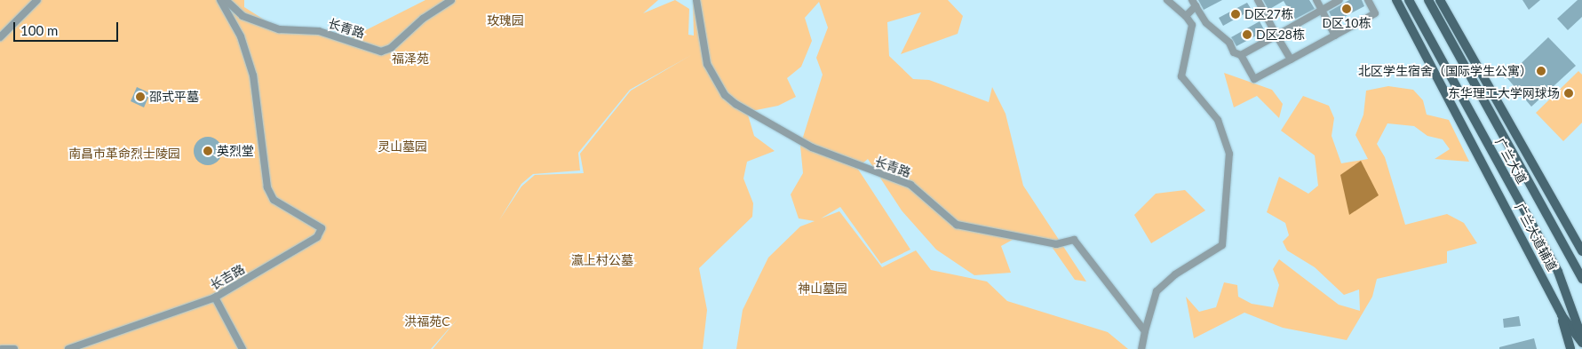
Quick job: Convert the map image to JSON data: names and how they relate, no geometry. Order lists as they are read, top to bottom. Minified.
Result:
{"streets":{"main road":["广兰大道","广兰大道辅道"],"street":["长青路","长吉路"]},"crossings":[["广兰大道","广兰大道辅道"]],"parks":["玫瑰园","福泽苑","灵山墓园","南昌市革命烈士陵园","瀛上村公墓","神山墓园","洪福苑C"],"places":["D区10栋","D区27栋","D区28栋","北区学生宿舍（国际学生公寓）","东华理工大学网球场","邵式平墓","英烈堂"],"scale_bar":"100 m"}
